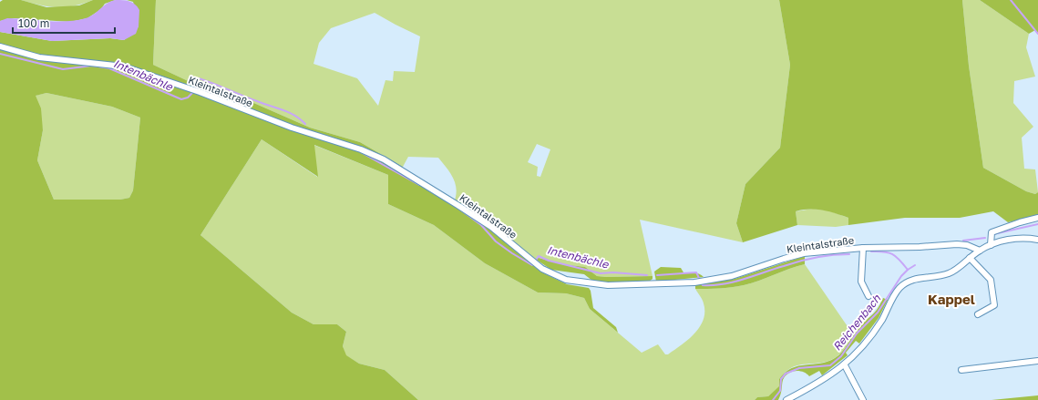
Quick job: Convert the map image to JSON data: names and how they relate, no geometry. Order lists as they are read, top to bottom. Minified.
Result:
{"streets":{"street":["Kleintalstraße"]},"districts":["Kappel"],"water":["Intenbächle","Reichenbach"],"scale_bar":"100 m"}
